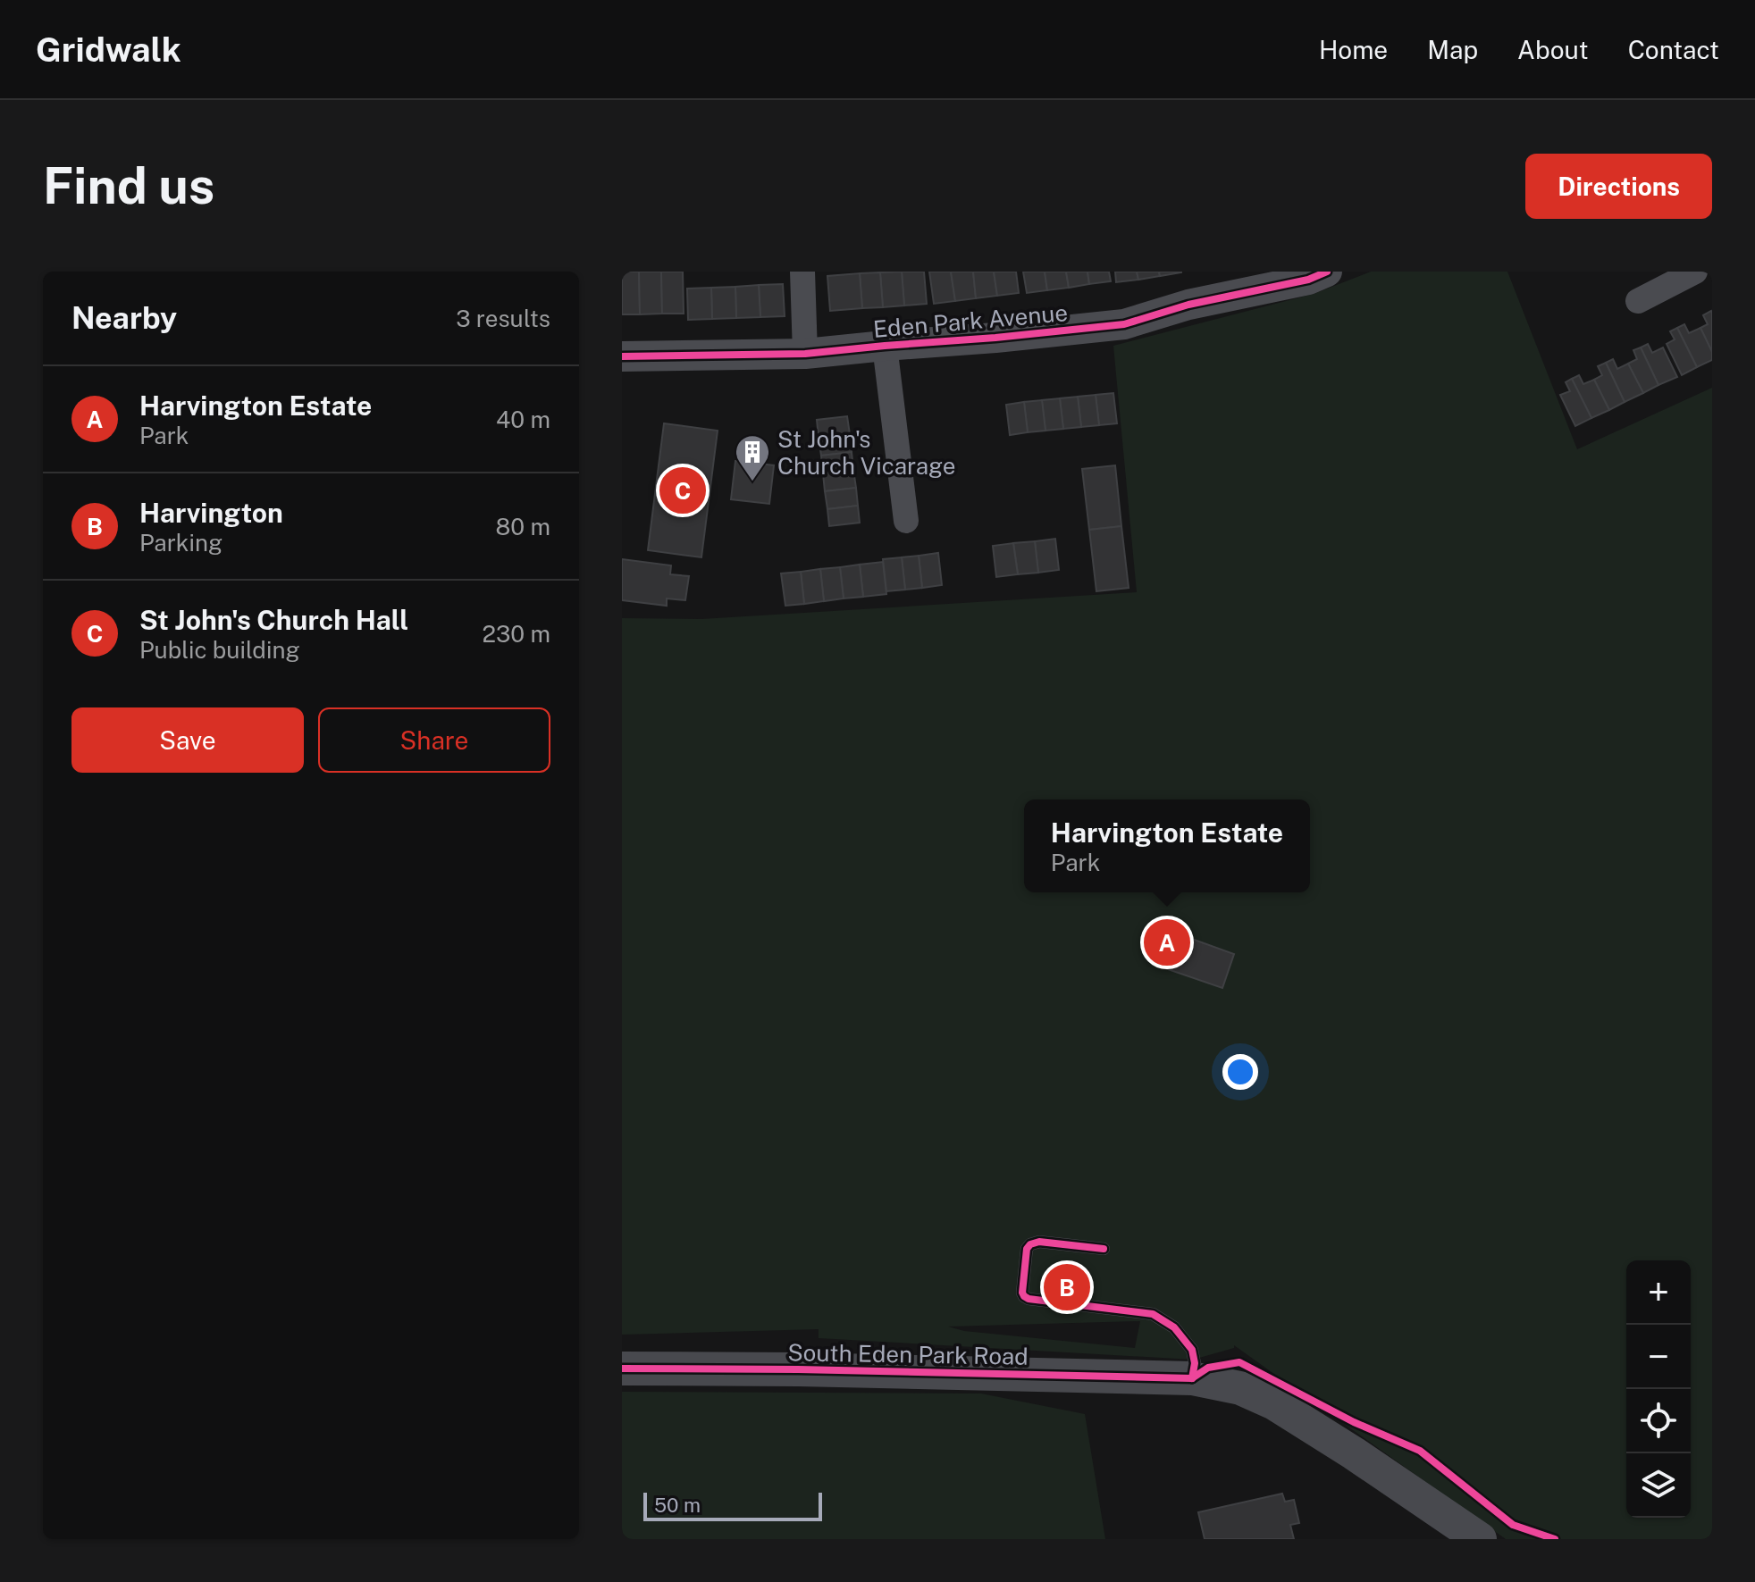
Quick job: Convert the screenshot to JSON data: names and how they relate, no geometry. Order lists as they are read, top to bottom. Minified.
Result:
{"streets":{"main road":["South Eden Park Road"],"street":["Eden Park Avenue"]},"places":{"building":["St John's Church Vicarage"]},"scale_bar":"50 m","page":{"header":"Gridwalk","nav":["Home","Map","About","Contact"],"buttons":["Directions",["Save","Share"]],"title":"Find us","heading":["Nearby","3 results"],"list":[{"mark":"A","name":"Harvington Estate","note":"Park","value":"40 m"},{"mark":"B","name":"Harvington","note":"Parking","value":"80 m"},{"mark":"C","name":"St John's Church Hall","note":"Public building","value":"230 m"}],"pins":["C","A","B"],"popup":["Harvington Estate","Park"],"map_buttons":["+","−"],"scale":"50 m"}}
